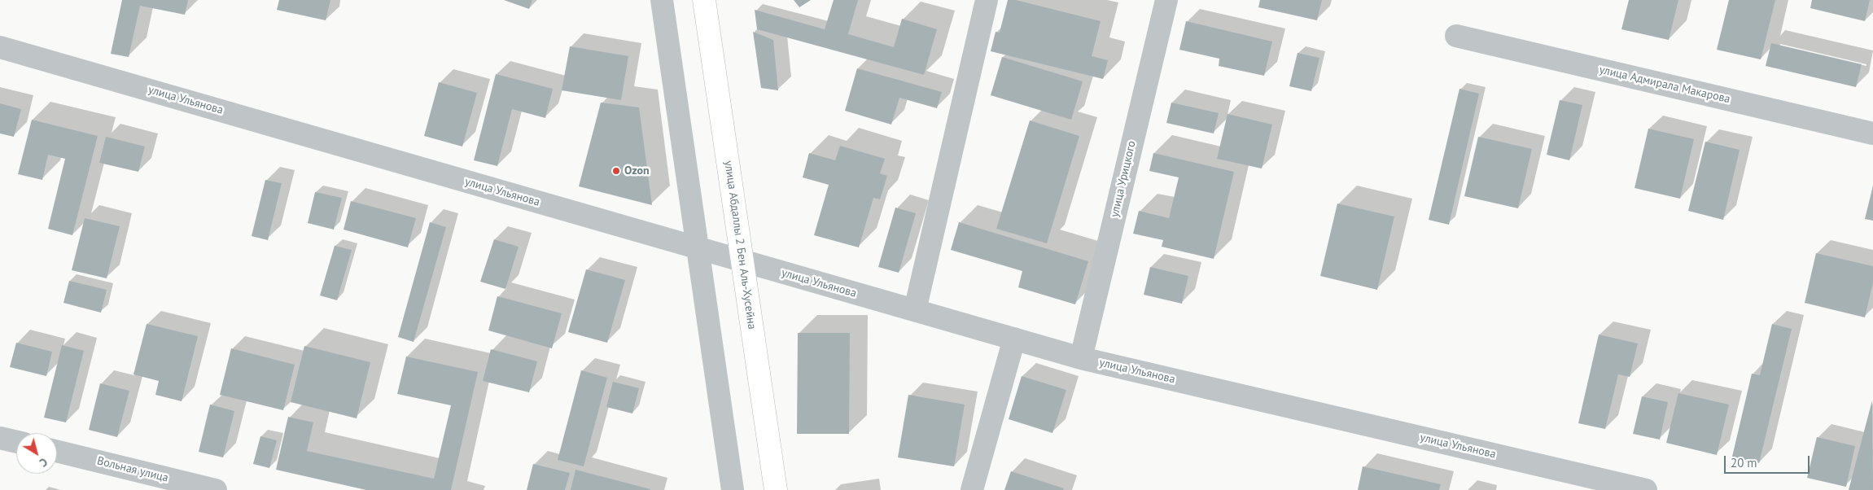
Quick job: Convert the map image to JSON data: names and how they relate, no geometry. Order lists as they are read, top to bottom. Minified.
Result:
{"streets":{"main road":["улица Абдаллы 2 Бен Аль-Хусейна"],"street":["улица Адмирала Макарова","улица Ульянова","улица Урицкого","Вольная улица"]},"crossings":[["улица Ульянова","улица Урицкого"],["улица Ульянова","улица Абдаллы 2 Бен Аль-Хусейна"]],"places":["Ozon"],"scale_bar":"20 m","north":"bottom right"}
